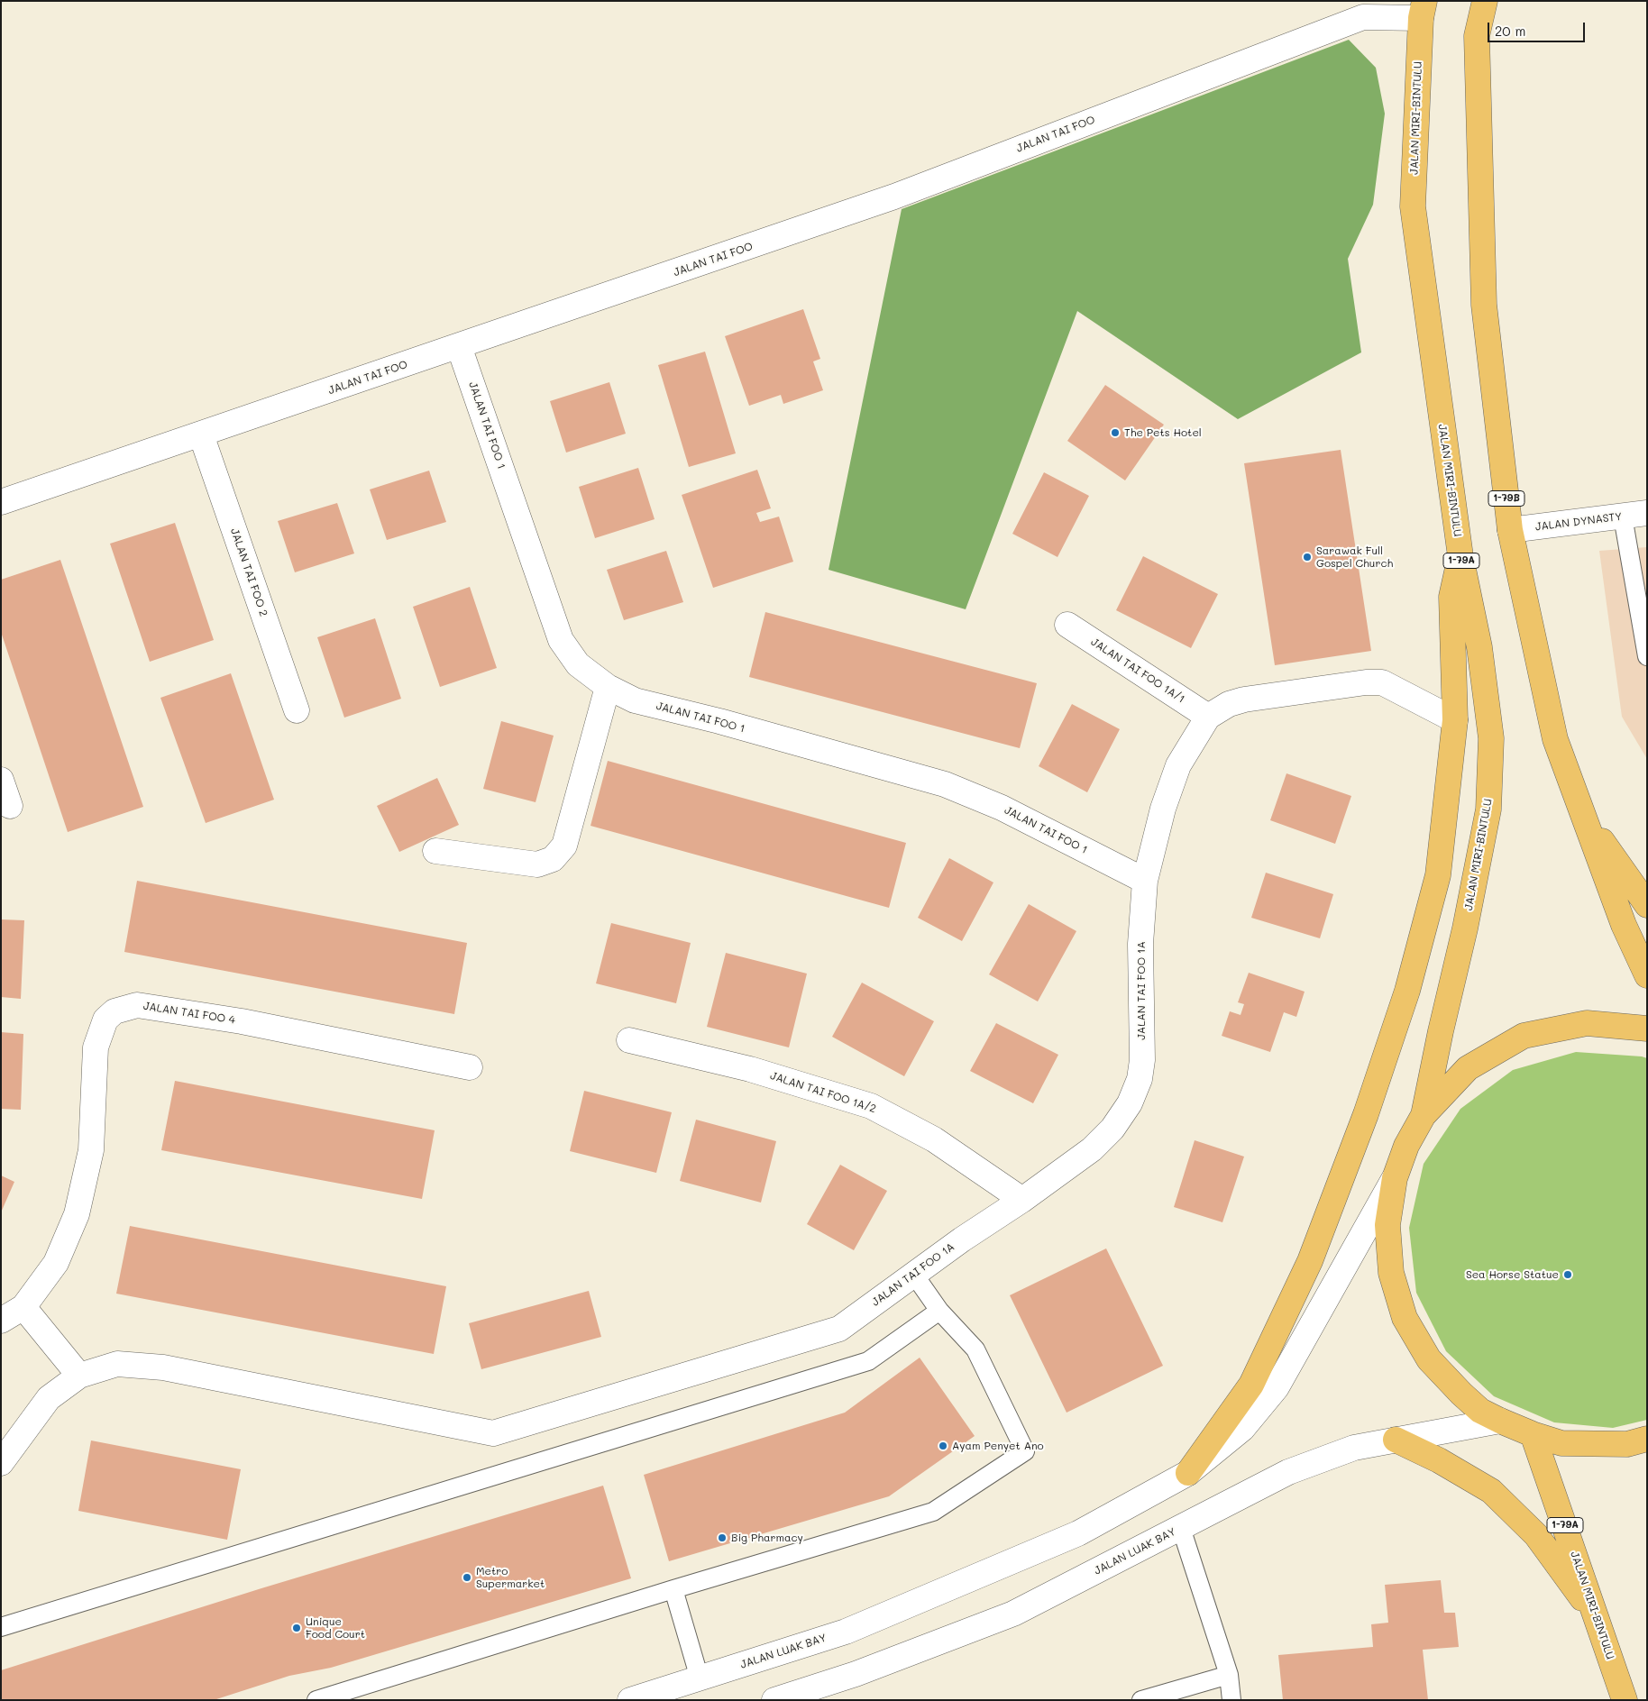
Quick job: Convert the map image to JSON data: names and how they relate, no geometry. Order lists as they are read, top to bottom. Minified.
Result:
{"streets":{"highway":["JALAN MIRI-BINTULU","1-79B","1-79A"],"street":["JALAN TAI FOO","JALAN TAI FOO 1","JALAN DYNASTY","JALAN TAI FOO 2","JALAN TAI FOO 1A/1","JALAN TAI FOO 1A","JALAN TAI FOO 4","JALAN TAI FOO 1A/2","JALAN LUAK BAY"]},"crossings":[["JALAN MIRI-BINTULU","JALAN TAI FOO"],["JALAN TAI FOO","JALAN TAI FOO 1"],["JALAN TAI FOO","JALAN TAI FOO 2"],["JALAN TAI FOO 1","JALAN TAI FOO 1A"],["1-79B","JALAN DYNASTY"],["JALAN TAI FOO 1A/1","JALAN TAI FOO 1A"],["JALAN TAI FOO 1A","JALAN TAI FOO 1A/2"]],"places":["The Pets Hotel","Sarawak Full Gospel Church","Sea Horse Statue","Ayam Penyet Ano","Big Pharmacy","Metro Supermarket","Unique Food Court"],"scale_bar":"20 m"}
